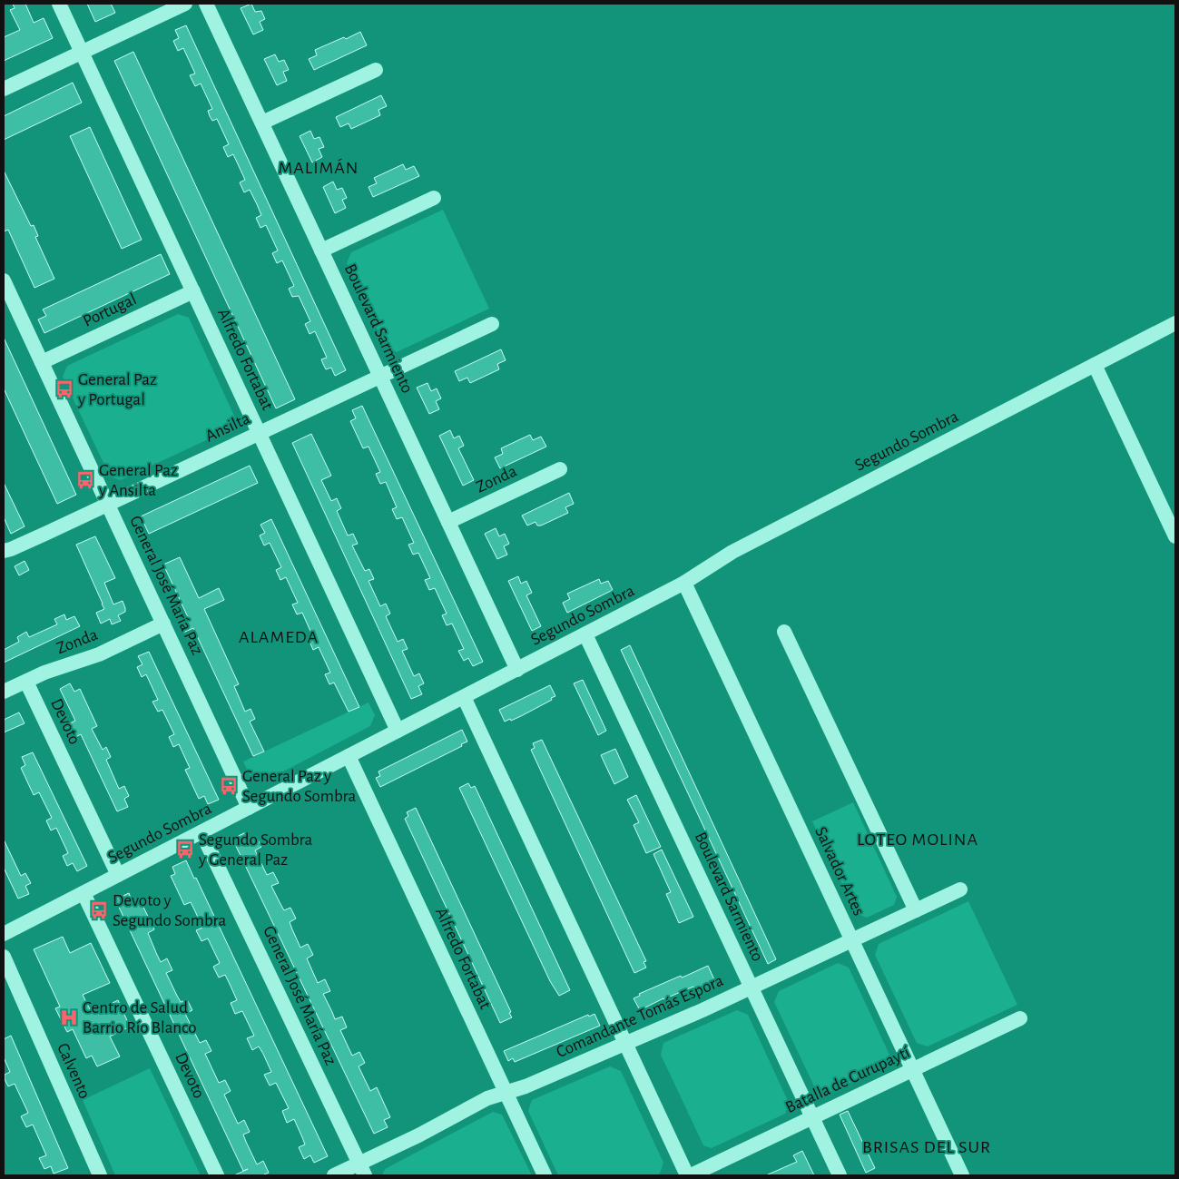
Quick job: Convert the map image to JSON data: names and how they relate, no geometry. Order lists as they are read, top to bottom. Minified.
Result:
{"streets":{"street":["Portugal","Boulevard Sarmiento","Alfredo Fortabat","Ansilta","Segundo Sombra","Zonda","General José María Paz","Devoto","Salvador Artes","Comandante Tomás Espora","Calvento","Batalla de Curupaytí"]},"crossings":[["Portugal","Alfredo Fortabat"],["Portugal","General José María Paz"],["Boulevard Sarmiento","Ansilta"],["Boulevard Sarmiento","Segundo Sombra"],["Boulevard Sarmiento","Zonda"],["Boulevard Sarmiento","Comandante Tomás Espora"],["Boulevard Sarmiento","Batalla de Curupaytí"],["Alfredo Fortabat","Ansilta"],["Alfredo Fortabat","Segundo Sombra"],["Alfredo Fortabat","Comandante Tomás Espora"],["Ansilta","General José María Paz"],["Segundo Sombra","General José María Paz"],["Segundo Sombra","Devoto"],["Segundo Sombra","Salvador Artes"],["Zonda","General José María Paz"],["Zonda","Devoto"],["General José María Paz","Comandante Tomás Espora"],["Salvador Artes","Comandante Tomás Espora"],["Salvador Artes","Batalla de Curupaytí"]],"districts":["MALIMÁN","ALAMEDA","LOTEO MOLINA","BRISAS DEL SUR"],"places":{"bus stop":["General Paz y Portugal","General Paz y Ansilta","General Paz y Segundo Sombra","Segundo Sombra y General Paz","Devoto y Segundo Sombra"],"hospital":["Centro de Salud Barrio Río Blanco"]}}
